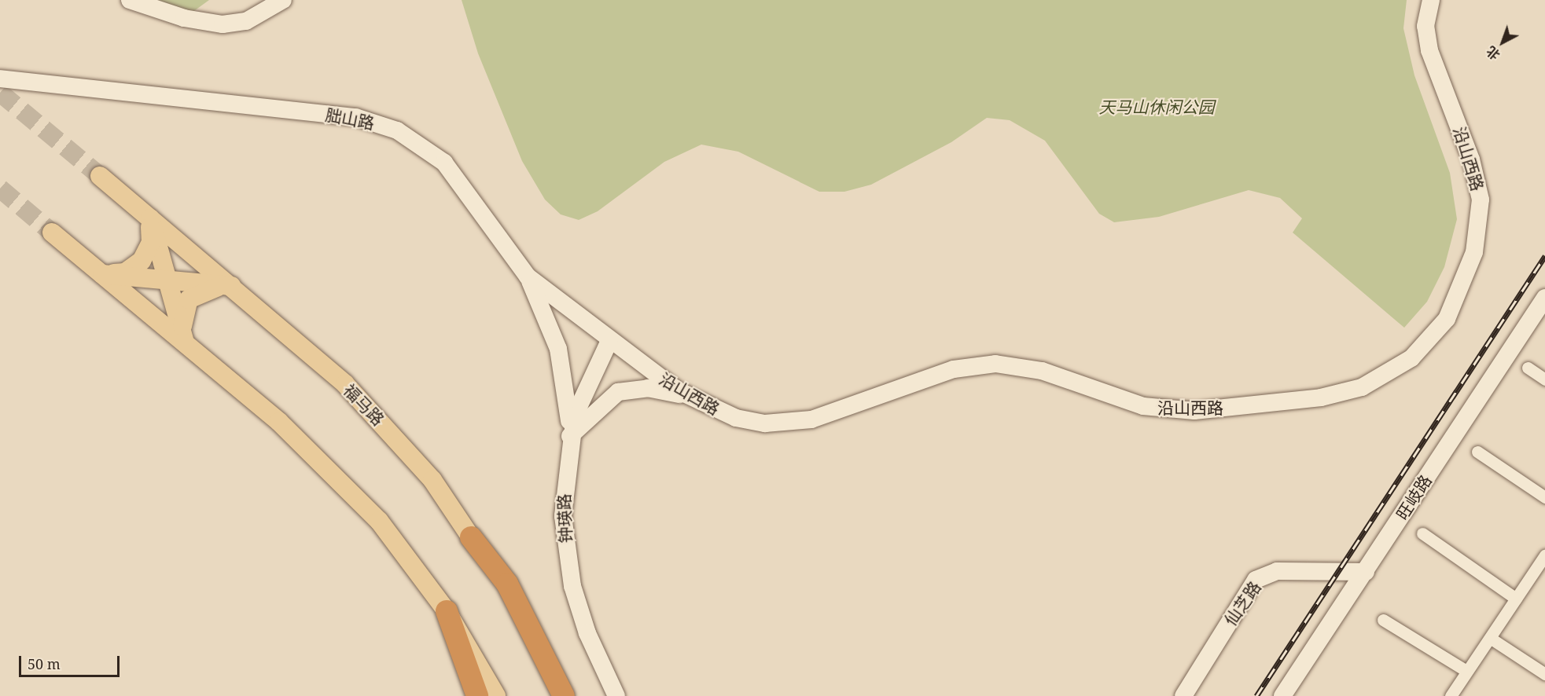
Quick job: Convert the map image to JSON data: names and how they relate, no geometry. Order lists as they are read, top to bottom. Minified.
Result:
{"streets":{"main road":["福马路"],"street":["胐山路","沿山西路","旺岐路","钟瑛路","仙芝路"]},"crossings":[["胐山路","沿山西路"],["胐山路","钟瑛路"],["沿山西路","钟瑛路"],["旺岐路","仙芝路"]],"parks":["天马山休闲公园"],"scale_bar":"50 m","north":"bottom left"}
